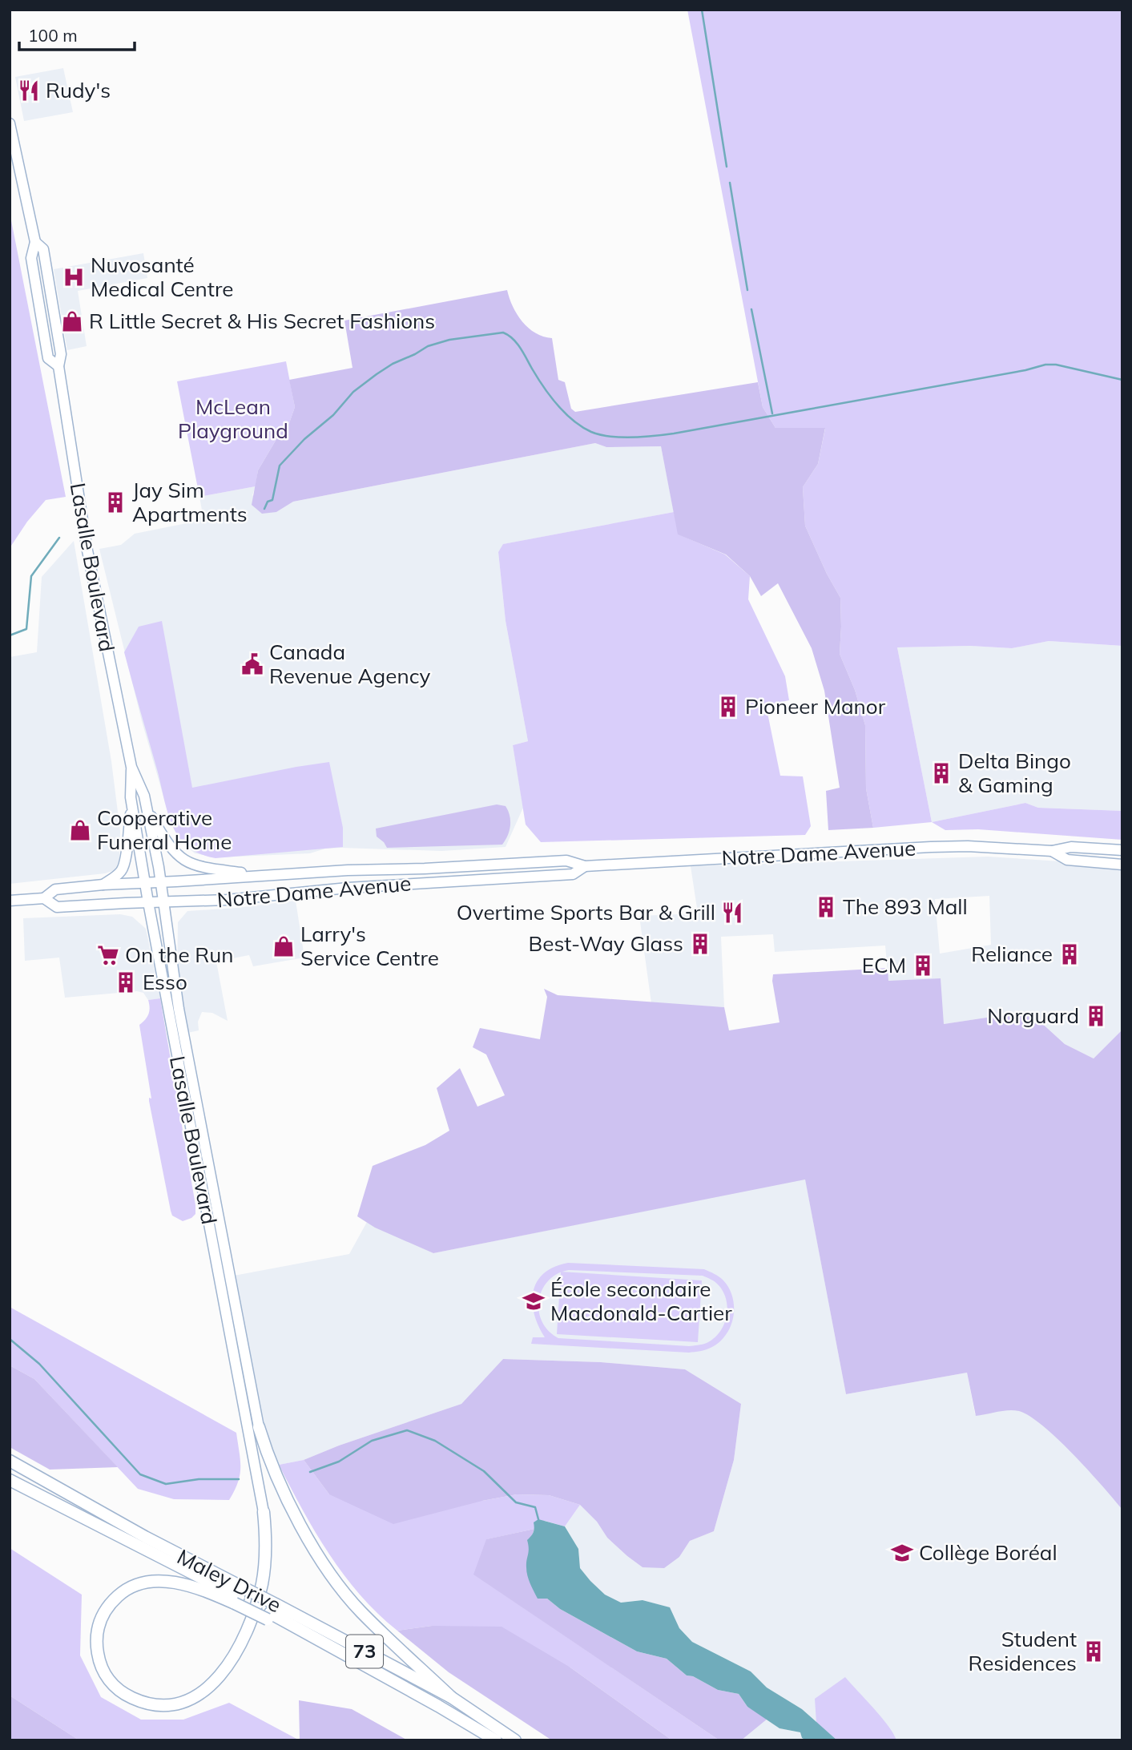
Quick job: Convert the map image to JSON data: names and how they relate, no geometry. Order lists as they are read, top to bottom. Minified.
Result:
{"streets":{"highway":["Maley Drive","73"],"main road":["Lasalle Boulevard","Notre Dame Avenue"]},"crossings":[["Lasalle Boulevard","Notre Dame Avenue"]],"parks":["McLean Playground"],"places":{"restaurant":["Rudy's","Overtime Sports Bar & Grill"],"hospital":["Nuvosanté Medical Centre"],"shop":["R Little Secret & His Secret Fashions","Cooperative Funeral Home","Larry's Service Centre"],"building":["Jay Sim Apartments","Pioneer Manor","Delta Bingo & Gaming","The 893 Mall","Best-Way Glass","Reliance","ECM","Esso","Norguard","Student Residences"],"public building":["Canada Revenue Agency"],"supermarket":["On the Run"],"school or university":["École secondaire Macdonald-Cartier","Collège Boréal"]},"scale_bar":"100 m"}
